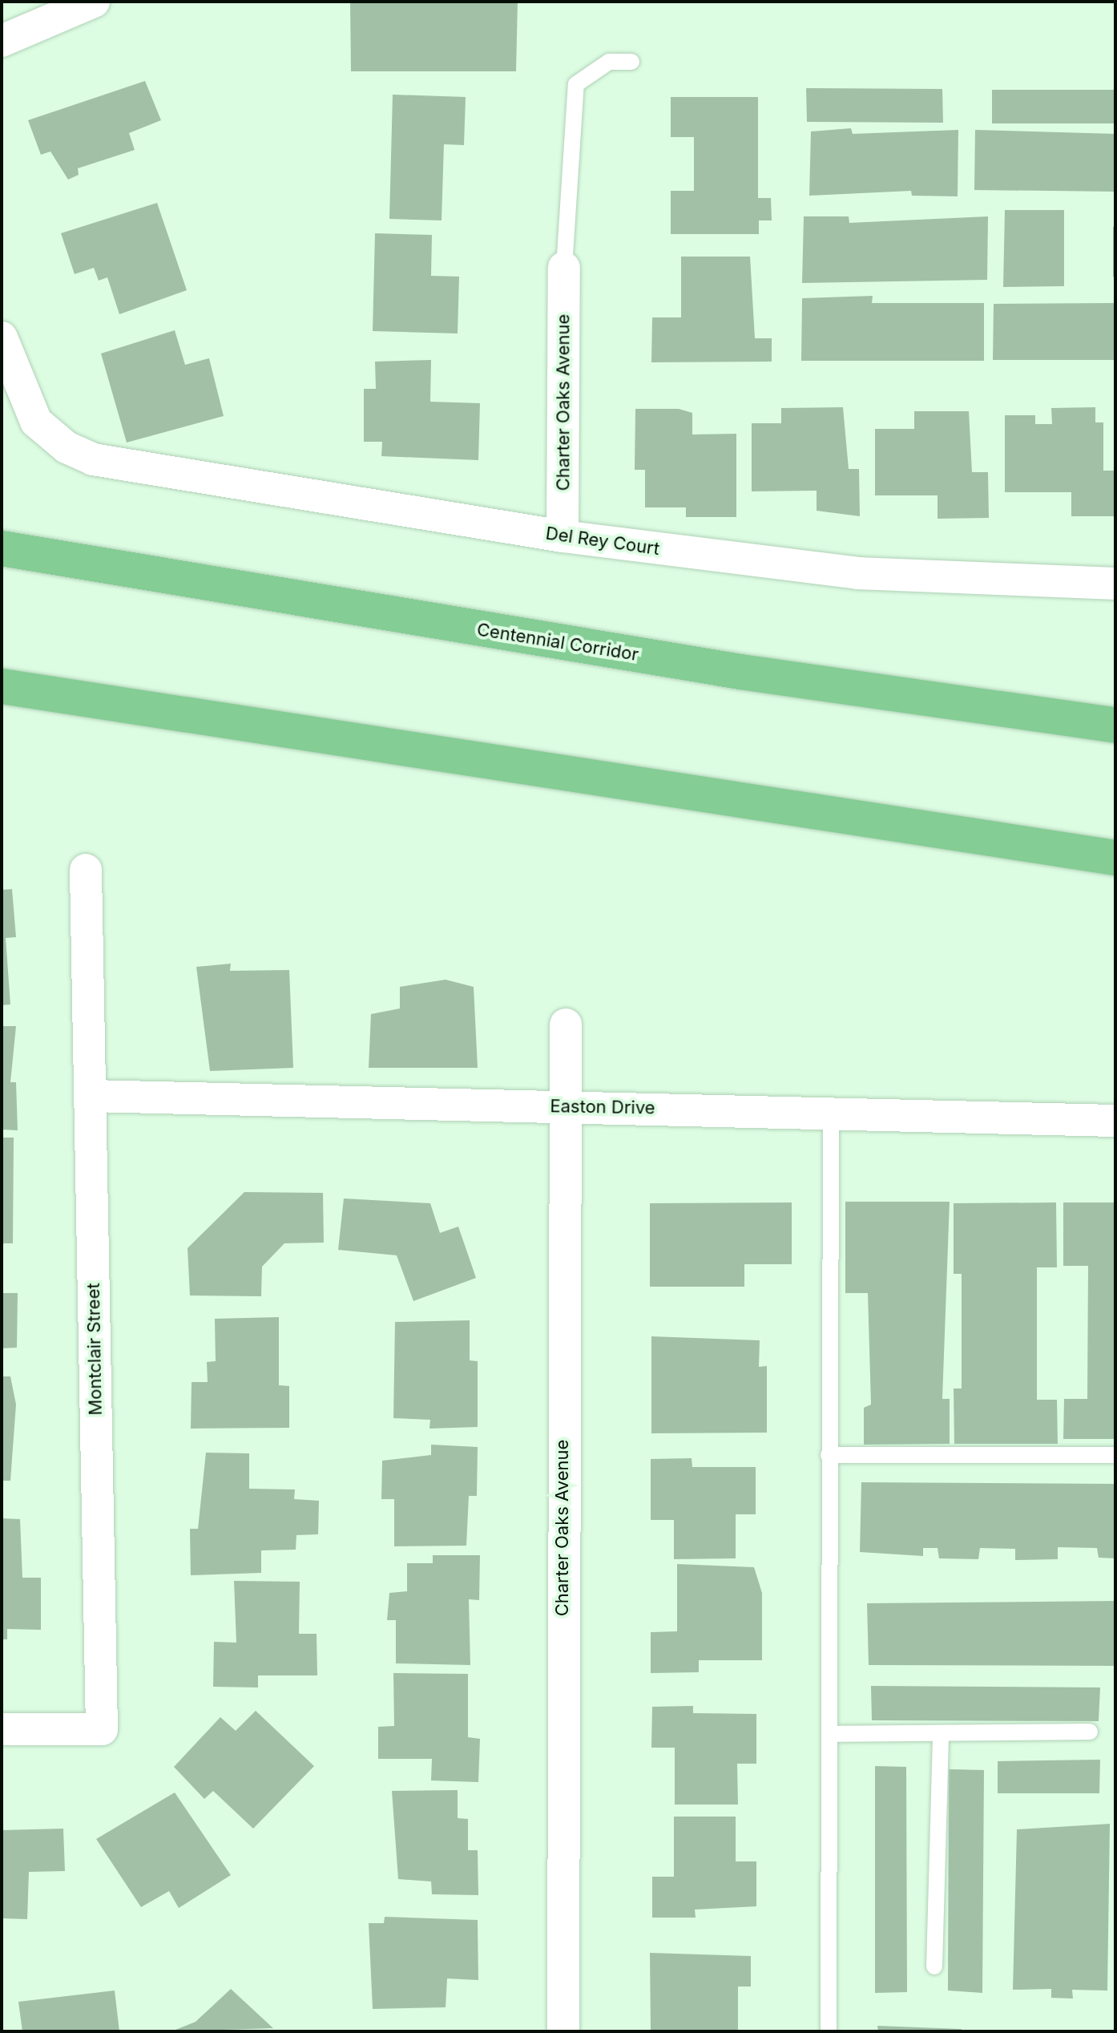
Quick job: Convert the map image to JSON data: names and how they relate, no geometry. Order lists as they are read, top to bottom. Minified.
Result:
{"streets":{"highway":["Centennial Corridor"],"street":["Charter Oaks Avenue","Del Rey Court","Easton Drive","Montclair Street"]},"crossings":[["Charter Oaks Avenue","Del Rey Court"],["Charter Oaks Avenue","Easton Drive"],["Easton Drive","Montclair Street"]]}
